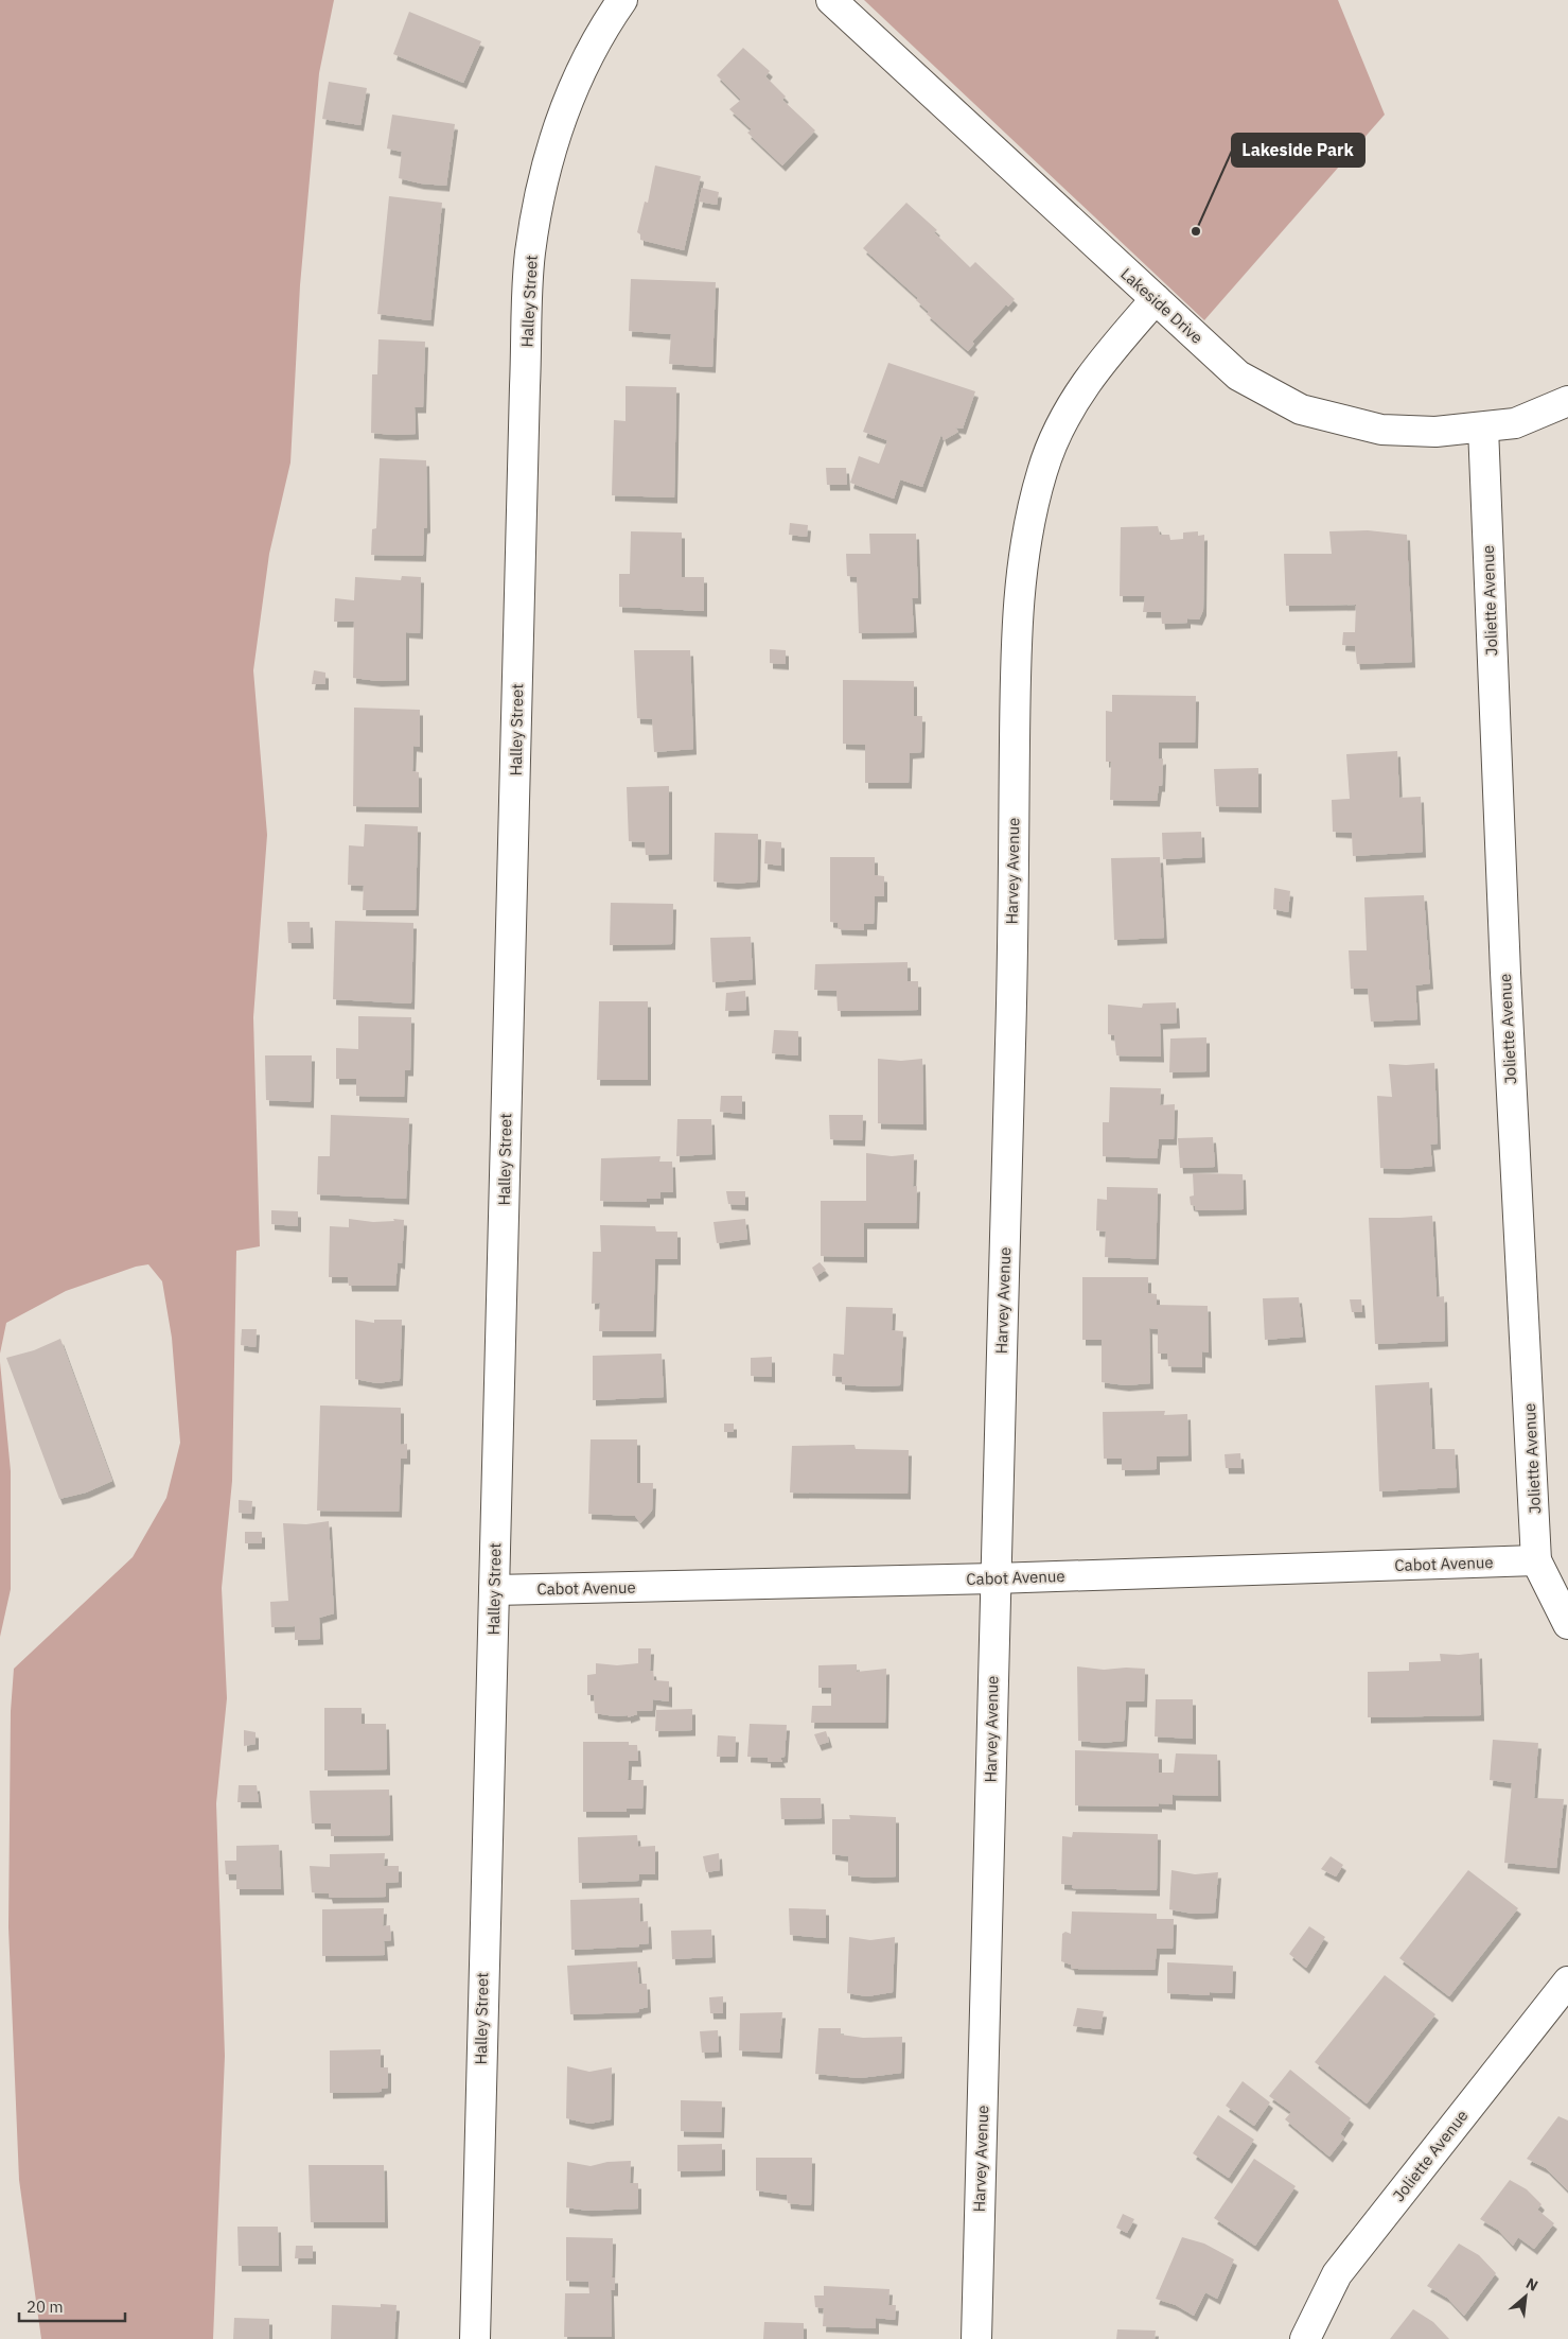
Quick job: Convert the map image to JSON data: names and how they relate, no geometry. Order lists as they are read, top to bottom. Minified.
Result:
{"streets":{"street":["Halley Street","Lakeside Drive","Joliette Avenue","Harvey Avenue","Cabot Avenue"]},"crossings":[["Halley Street","Cabot Avenue"],["Lakeside Drive","Joliette Avenue"],["Lakeside Drive","Harvey Avenue"],["Joliette Avenue","Cabot Avenue"],["Harvey Avenue","Cabot Avenue"]],"places":["Lakeside Park"],"scale_bar":"20 m","north":"top right"}
